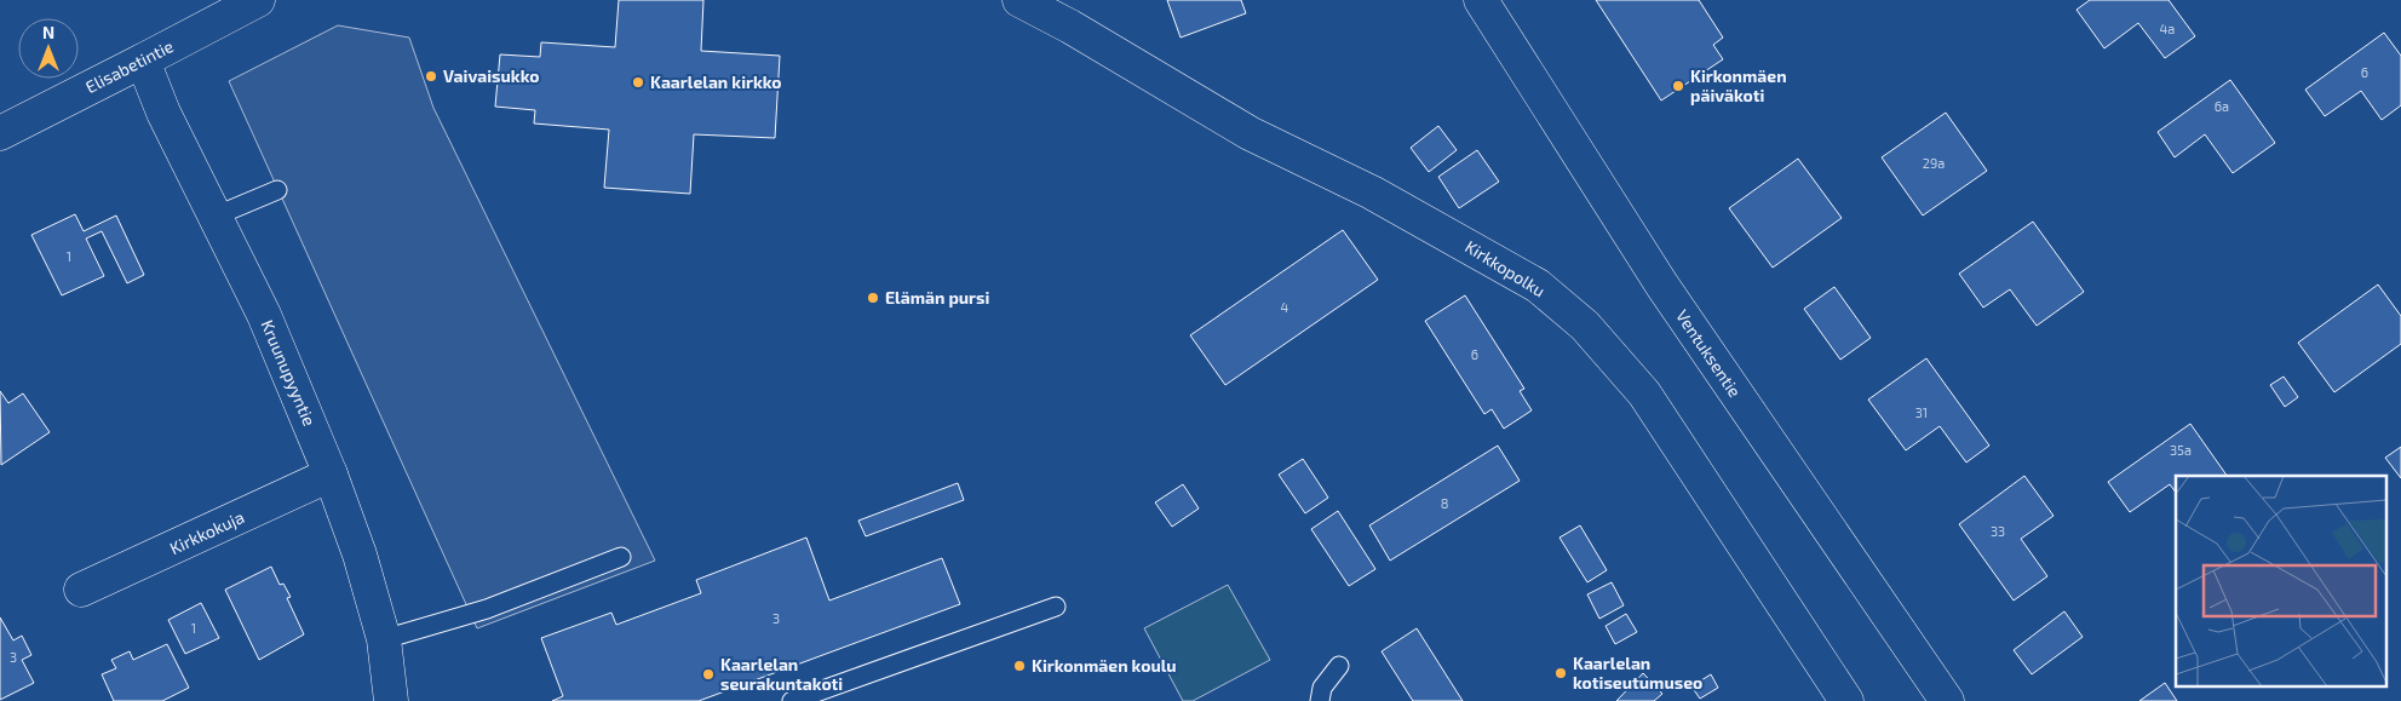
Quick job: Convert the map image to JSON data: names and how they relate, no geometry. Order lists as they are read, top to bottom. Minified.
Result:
{"streets":{"street":["Elisabetintie","Kirkkopolku","Ventuksentie","Kruunupyyntie","Kirkkokuja"]},"crossings":[["Elisabetintie","Kruunupyyntie"],["Kruunupyyntie","Kirkkokuja"]],"places":["Vaivaisukko","Kaarlelan kirkko","Kirkonmäen päiväkoti","Elämän pursi","Kirkonmäen koulu","Kaarlelan kotiseutumuseo","Kaarlelan seurakuntakoti"],"house_numbers":["4a","6","6a","29a","1","4","6","31","35a","8","33","3","1","3"],"north":"top"}
